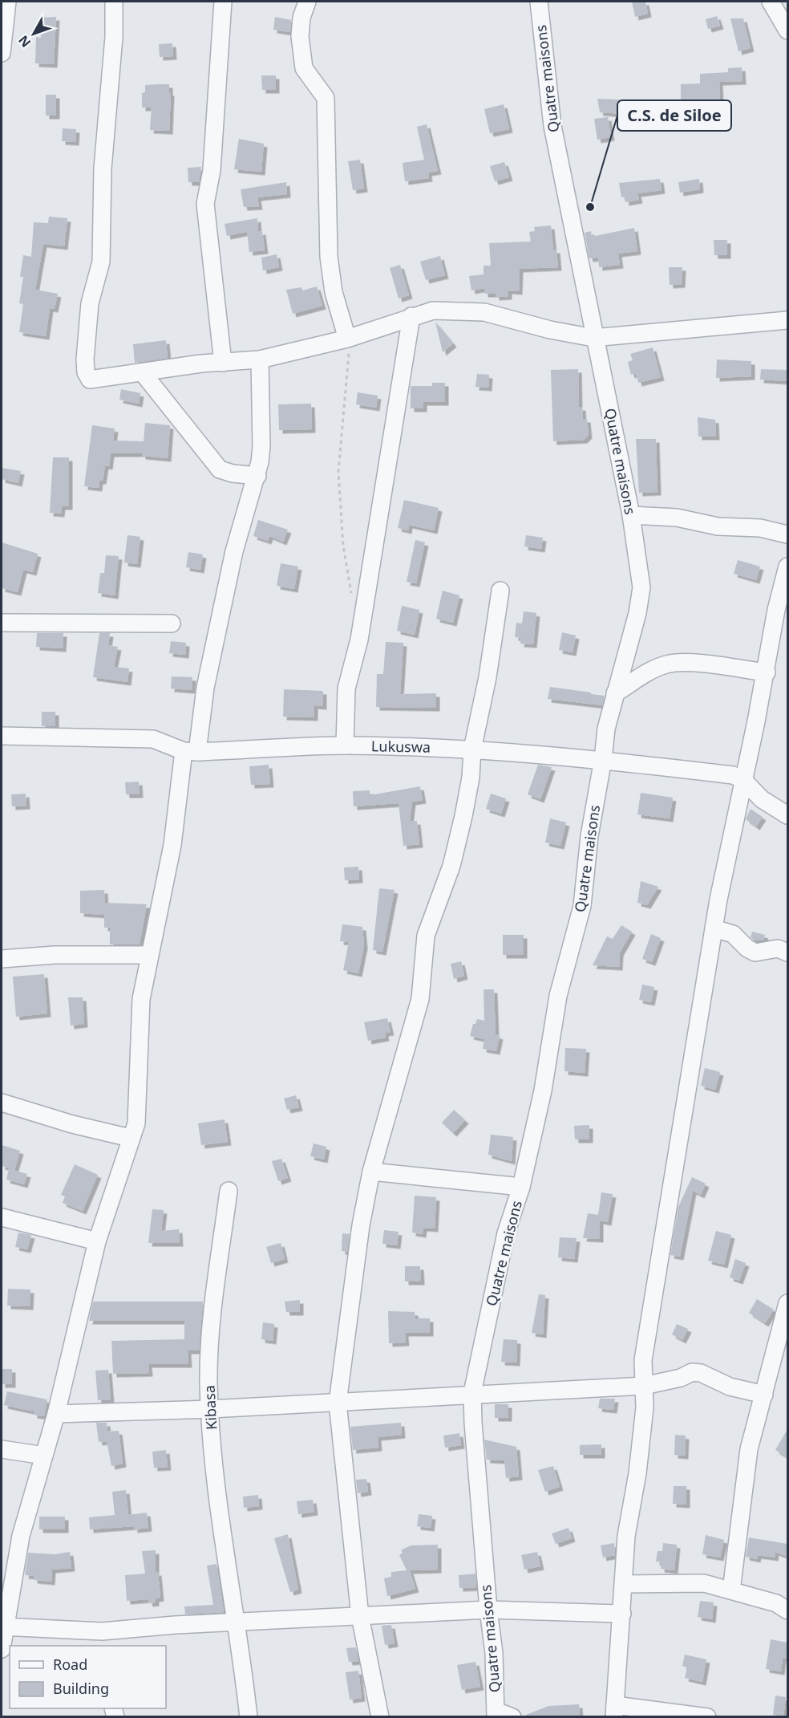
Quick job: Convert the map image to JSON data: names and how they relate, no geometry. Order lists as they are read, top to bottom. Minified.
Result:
{"streets":{"street":["Quatre maisons","Lukuswa","Kibasa"]},"crossings":[["Quatre maisons","Lukuswa"]],"places":["C.S. de Siloe"],"legend":["Road","Building"],"north":"bottom left"}
